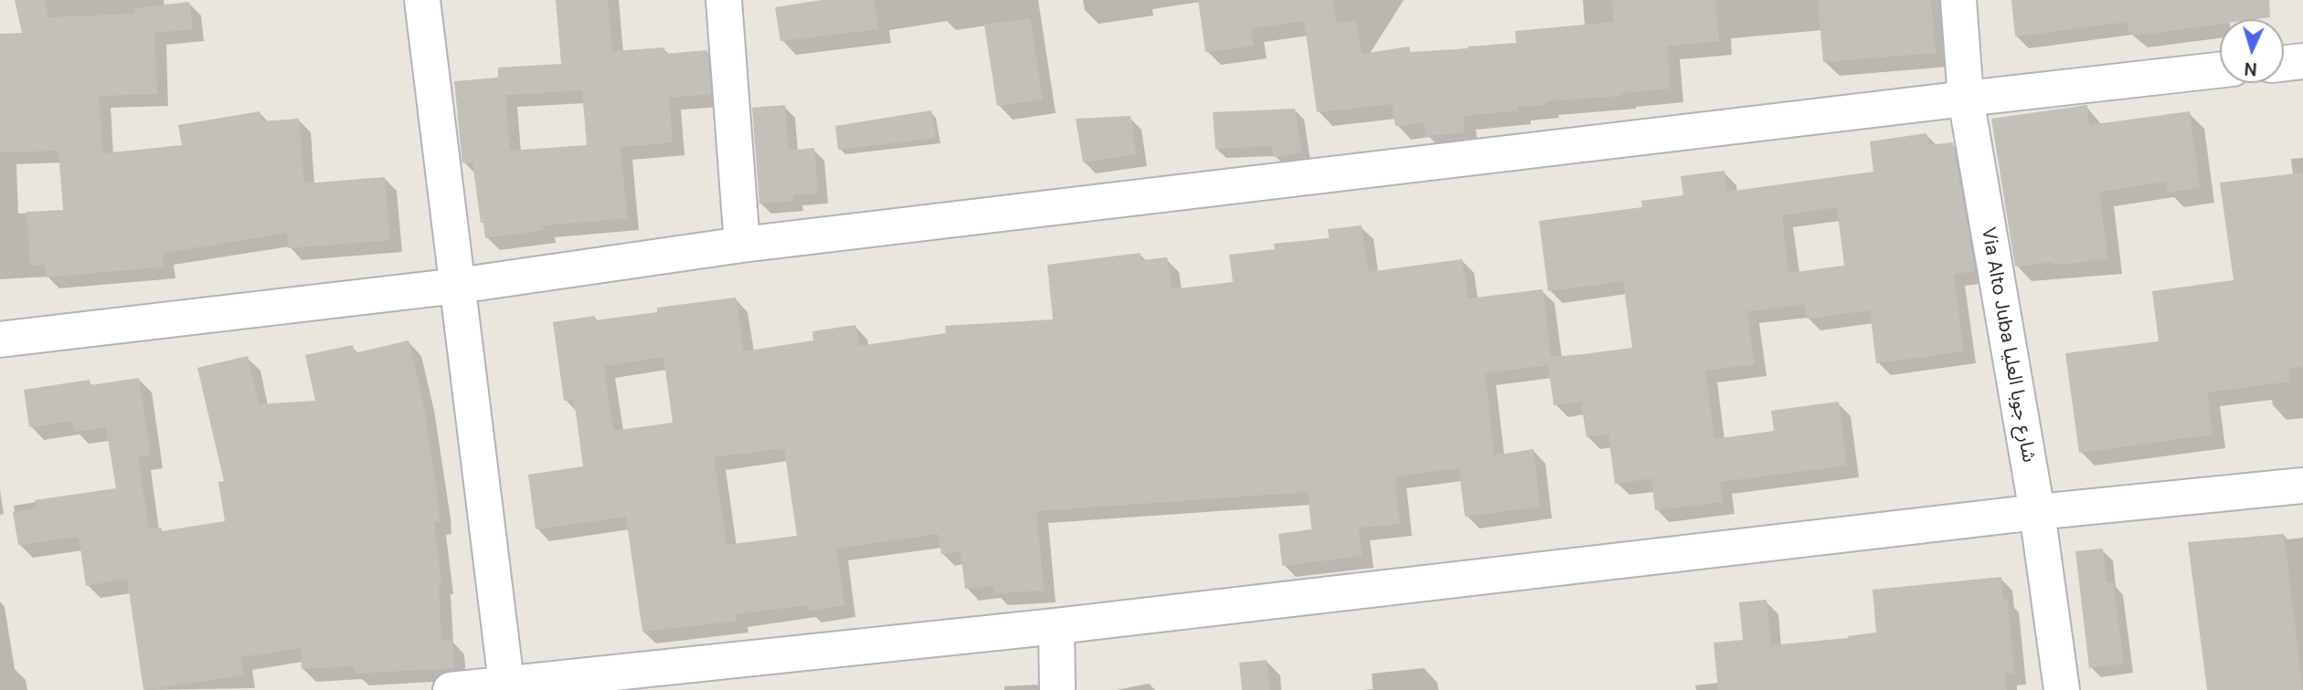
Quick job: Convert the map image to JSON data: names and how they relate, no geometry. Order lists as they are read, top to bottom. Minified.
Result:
{"streets":{"street":["Via Alto Juba شارع جوبا العليا"]},"north":"bottom"}
